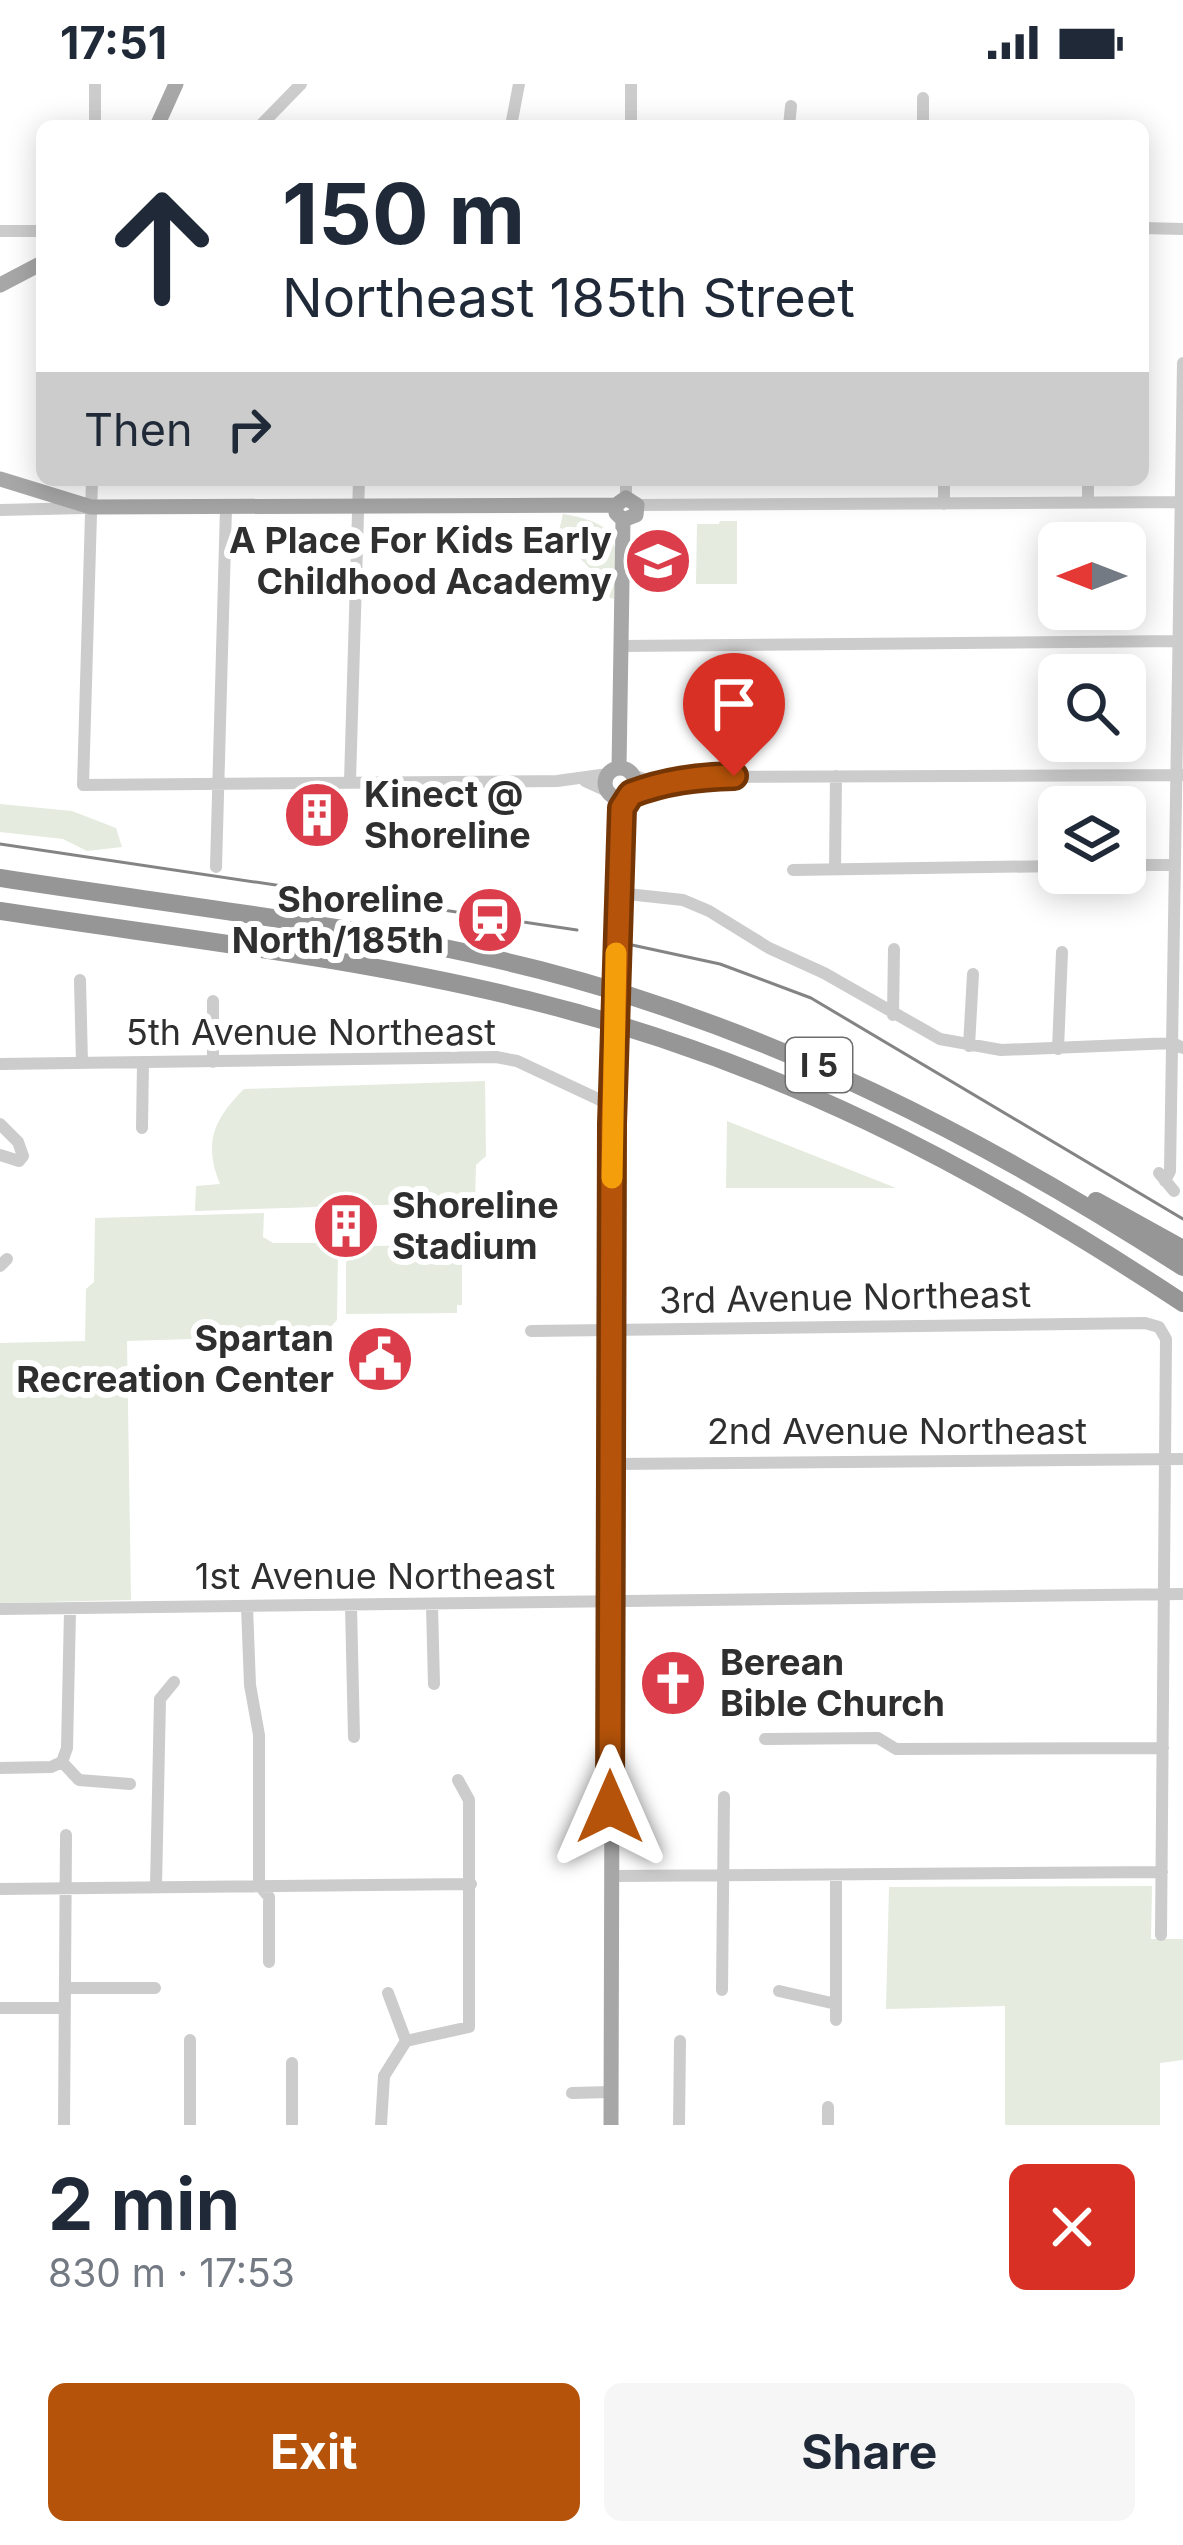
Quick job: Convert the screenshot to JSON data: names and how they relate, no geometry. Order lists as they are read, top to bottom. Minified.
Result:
{"streets":{"highway":["I 5"],"street":["5th Avenue Northeast","3rd Avenue Northeast","2nd Avenue Northeast","1st Avenue Northeast"]},"crossings":[["3rd Avenue Northeast","2nd Avenue Northeast"]],"places":{"school or university":["A Place For Kids Early Childhood Academy"],"building":["Kinect @ Shoreline","Shoreline Stadium"],"station":["Shoreline North/185th"],"public building":["Spartan Recreation Center"],"church":["Berean Bible Church"]},"north":"left","page":{"status":"17:51","turn":["150 m","Northeast 185th Street"],"then":"Then","heading":["2 min","830 m · 17:53"],"buttons":["Exit","Share"]}}
